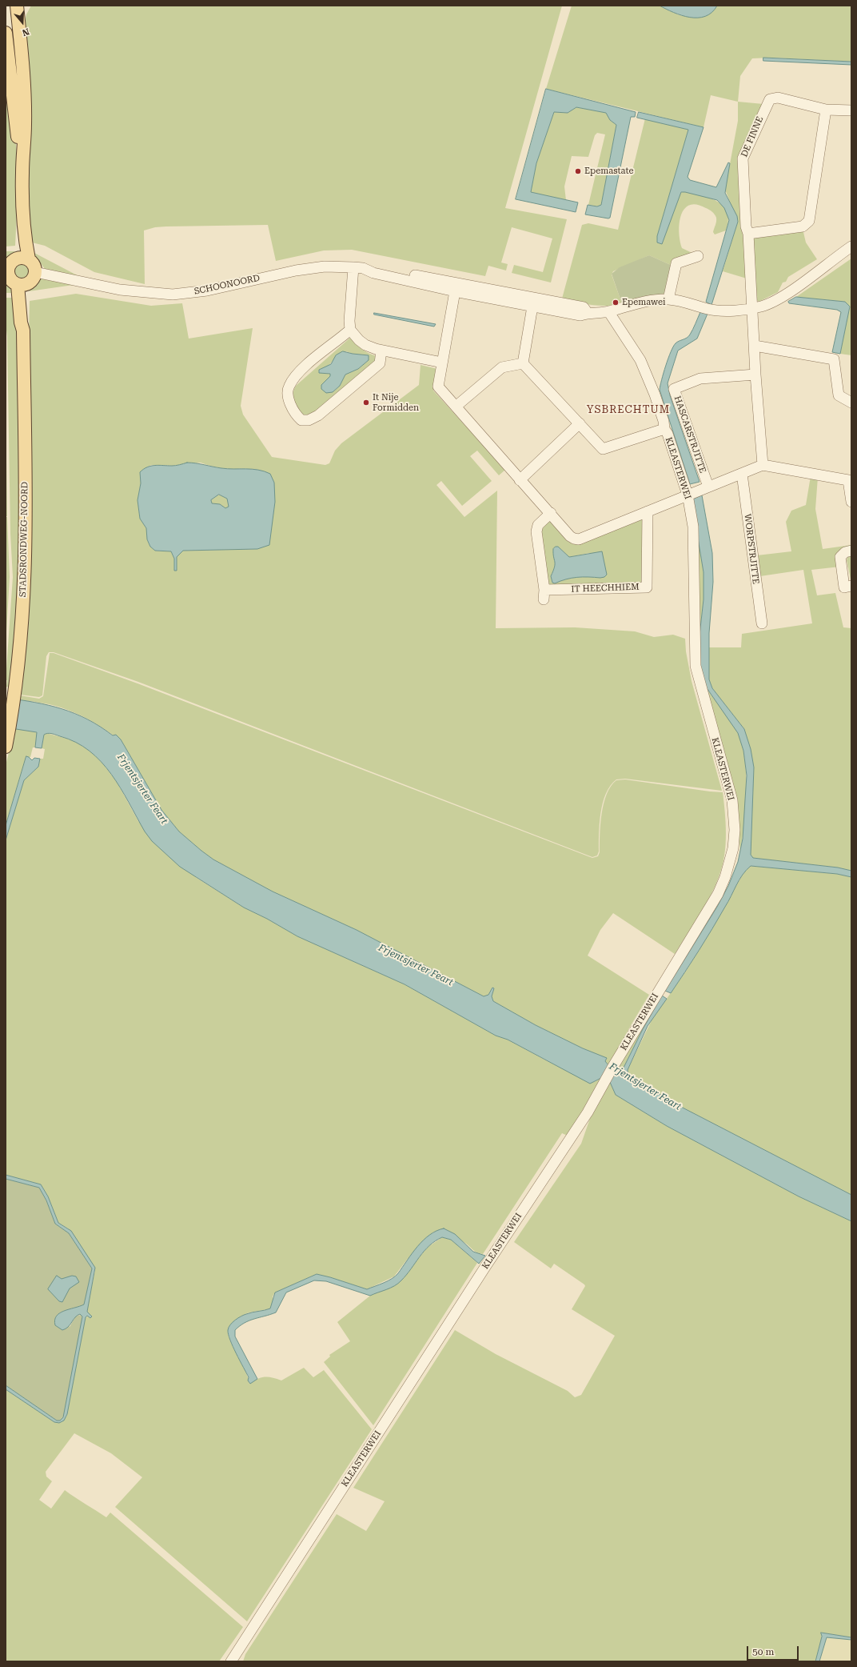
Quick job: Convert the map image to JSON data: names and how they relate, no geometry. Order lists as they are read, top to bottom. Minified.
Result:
{"streets":{"main road":["STADSRONDWEG-NOORD"],"street":["DE FINNE","SCHOONOORD","HASCARSTRJITTE","KLEASTERWEI","WORPSTRJITTE","IT HEECHHIEM"]},"crossings":[["SCHOONOORD","STADSRONDWEG-NOORD"]],"districts":["YSBRECHTUM"],"water":["Frjentsjerter Feart"],"places":["Epemastate","Epemawei","It Nije Formidden"],"scale_bar":"50 m","north":"bottom"}
